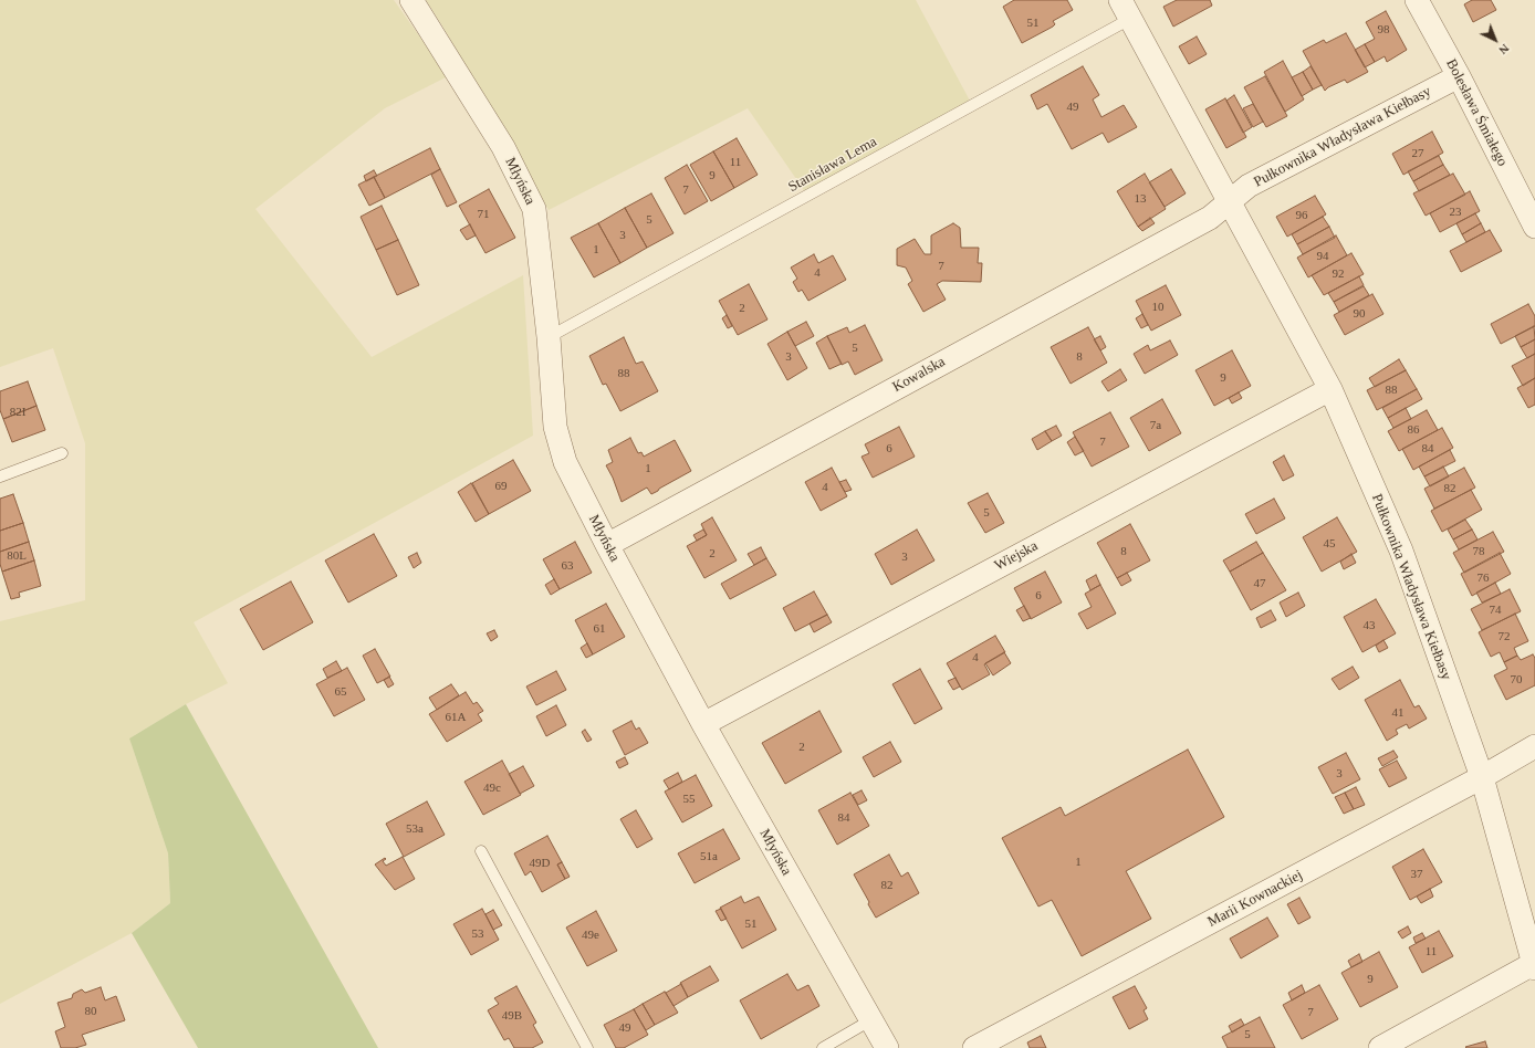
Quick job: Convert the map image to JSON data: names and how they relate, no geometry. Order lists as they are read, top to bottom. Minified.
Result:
{"streets":{"street":["Bolesława Śmiałego","Pułkownika Władysława Kiełbasy","Młyńska","Kowalska","Wiejska","Marii Kownackiej"],"lane":["Stanisława Lema"]},"crossings":[["Bolesława Śmiałego","Pułkownika Władysława Kiełbasy"],["Pułkownika Władysława Kiełbasy","Stanisława Lema"],["Pułkownika Władysława Kiełbasy","Kowalska"],["Pułkownika Władysława Kiełbasy","Wiejska"],["Pułkownika Władysława Kiełbasy","Marii Kownackiej"],["Stanisława Lema","Młyńska"],["Młyńska","Kowalska"],["Młyńska","Wiejska"]],"house_numbers":["51","98","49","27","11","9","7","13","23","71","96","5","3","1","94","7","4","92","10","2","90","5","3","8","88","9","88","82I","7a","86","7","6","84","1","69","4","82","5","45","8","78","2","80L","3","63","76","47","6","74","43","61","72","4","70","65","41","61A","2","3","49c","55","84","53a","51a","1","49D","37","82","51","53","49e","11","9","80","7","49B","49","5"],"north":"bottom right"}
